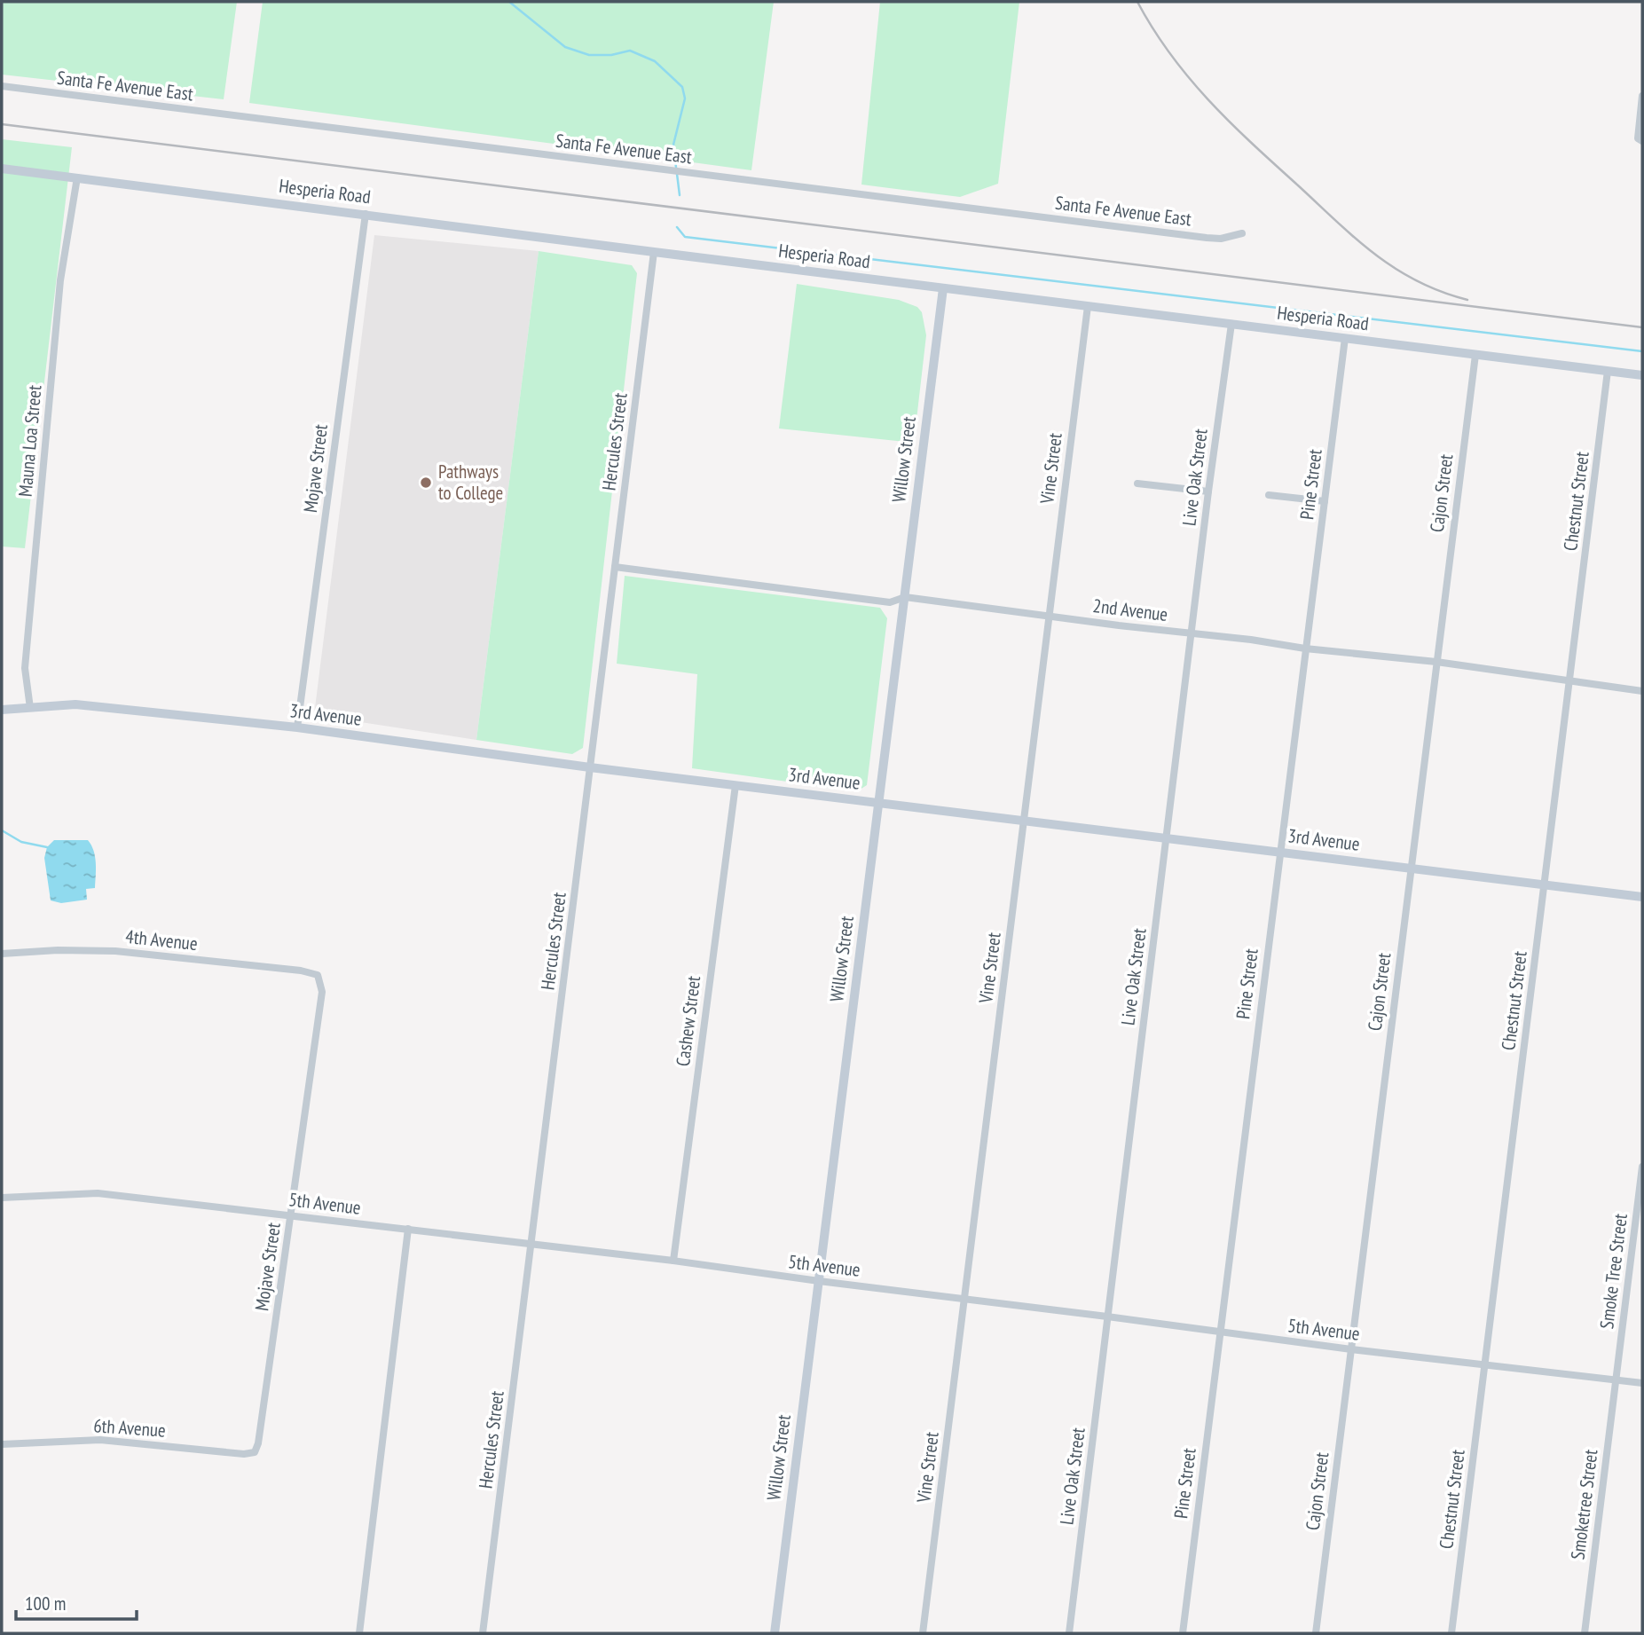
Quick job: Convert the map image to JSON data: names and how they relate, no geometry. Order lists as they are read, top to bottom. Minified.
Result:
{"streets":{"street":["Santa Fe Avenue East","Hesperia Road","Mauna Loa Street","Hercules Street","Willow Street","Mojave Street","Vine Street","Live Oak Street","Pine Street","Cajon Street","Chestnut Street","2nd Avenue","3rd Avenue","4th Avenue","Cashew Street","5th Avenue","Smoke Tree Street","6th Avenue","Smoketree Street"]},"crossings":[["Hesperia Road","Mauna Loa Street"],["Hesperia Road","Hercules Street"],["Hesperia Road","Willow Street"],["Hesperia Road","Mojave Street"],["Hesperia Road","Vine Street"],["Hesperia Road","Live Oak Street"],["Hesperia Road","Pine Street"],["Hesperia Road","Cajon Street"],["Hesperia Road","Chestnut Street"],["Mauna Loa Street","3rd Avenue"],["Hercules Street","2nd Avenue"],["Hercules Street","3rd Avenue"],["Hercules Street","5th Avenue"],["Willow Street","2nd Avenue"],["Willow Street","3rd Avenue"],["Willow Street","5th Avenue"],["Mojave Street","3rd Avenue"],["Mojave Street","4th Avenue"],["Mojave Street","5th Avenue"],["Mojave Street","6th Avenue"],["Vine Street","2nd Avenue"],["Vine Street","3rd Avenue"],["Vine Street","5th Avenue"],["Live Oak Street","2nd Avenue"],["Live Oak Street","3rd Avenue"],["Live Oak Street","5th Avenue"],["Pine Street","2nd Avenue"],["Pine Street","3rd Avenue"],["Pine Street","5th Avenue"],["Cajon Street","2nd Avenue"],["Cajon Street","3rd Avenue"],["Cajon Street","5th Avenue"],["Chestnut Street","2nd Avenue"],["Chestnut Street","3rd Avenue"],["Chestnut Street","5th Avenue"],["3rd Avenue","Cashew Street"],["Cashew Street","5th Avenue"],["5th Avenue","Smoke Tree Street"],["5th Avenue","Smoketree Street"],["Smoke Tree Street","Smoketree Street"]],"places":["Pathways to College"],"scale_bar":"100 m"}
